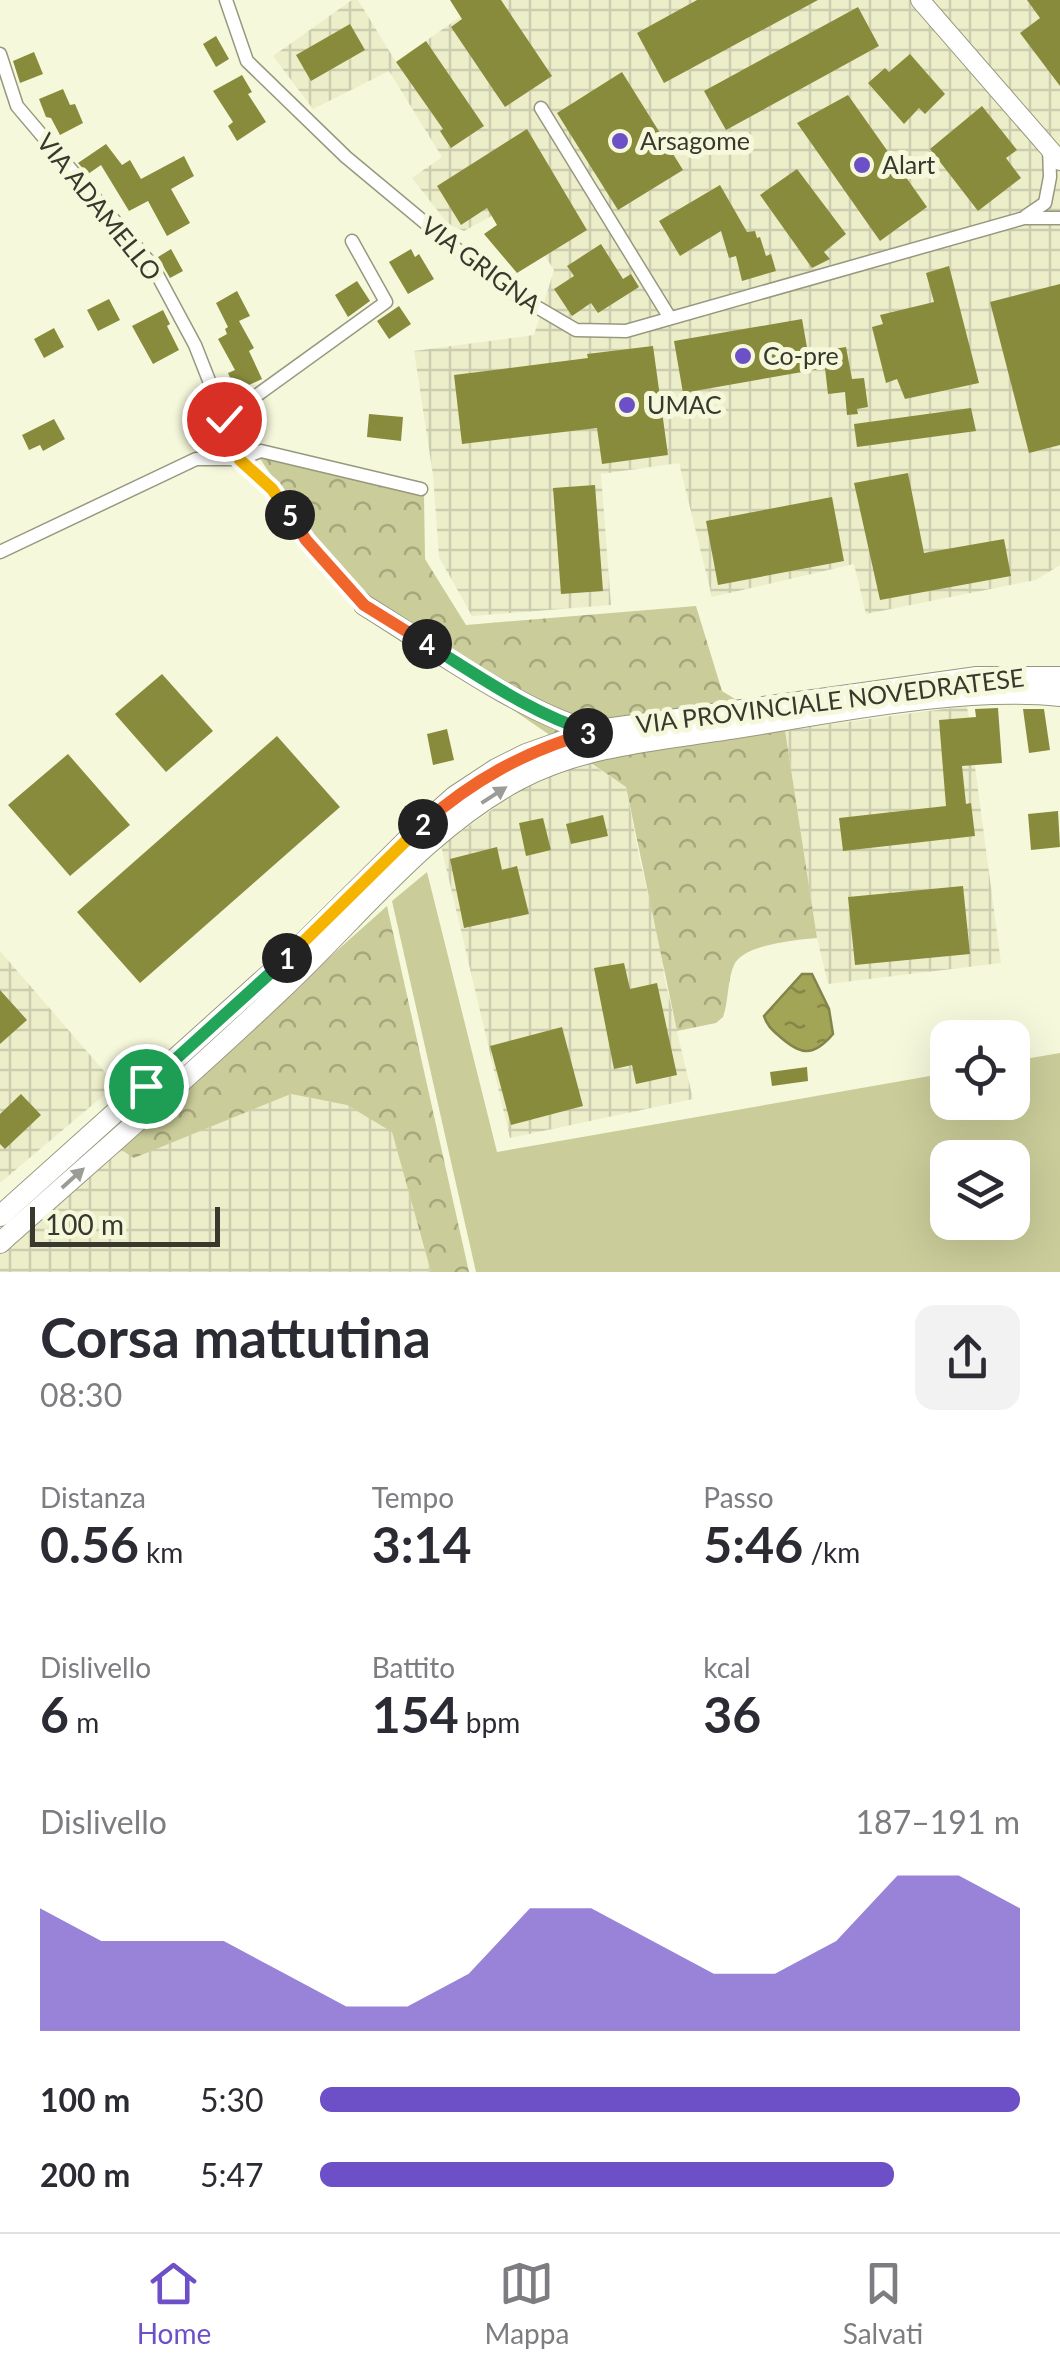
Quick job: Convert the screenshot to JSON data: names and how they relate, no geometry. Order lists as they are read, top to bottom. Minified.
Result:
{"streets":{"main road":["VIA PROVINCIALE NOVEDRATESE"],"street":["VIA ADAMELLO","VIA GRIGNA"]},"places":["Arsagome","Alart","Co-pre","UMAC"],"scale_bar":"100 m","page":{"pins":["5","4","3","2","1"],"scale":"100 m","heading":["Corsa mattutina","08:30"],"stats":[["Distanza","0.56 km"],["Tempo","3:14"],["Passo","5:46 /km"],["Dislivello","6 m"],["Battito","154 bpm"],["kcal","36"]],"chart":["Dislivello","187–191 m"],"list":[{"name":"100 m","note":"5:30"},{"name":"200 m","note":"5:47"}],"tabs":["Home","Mappa","Salvati"]}}
